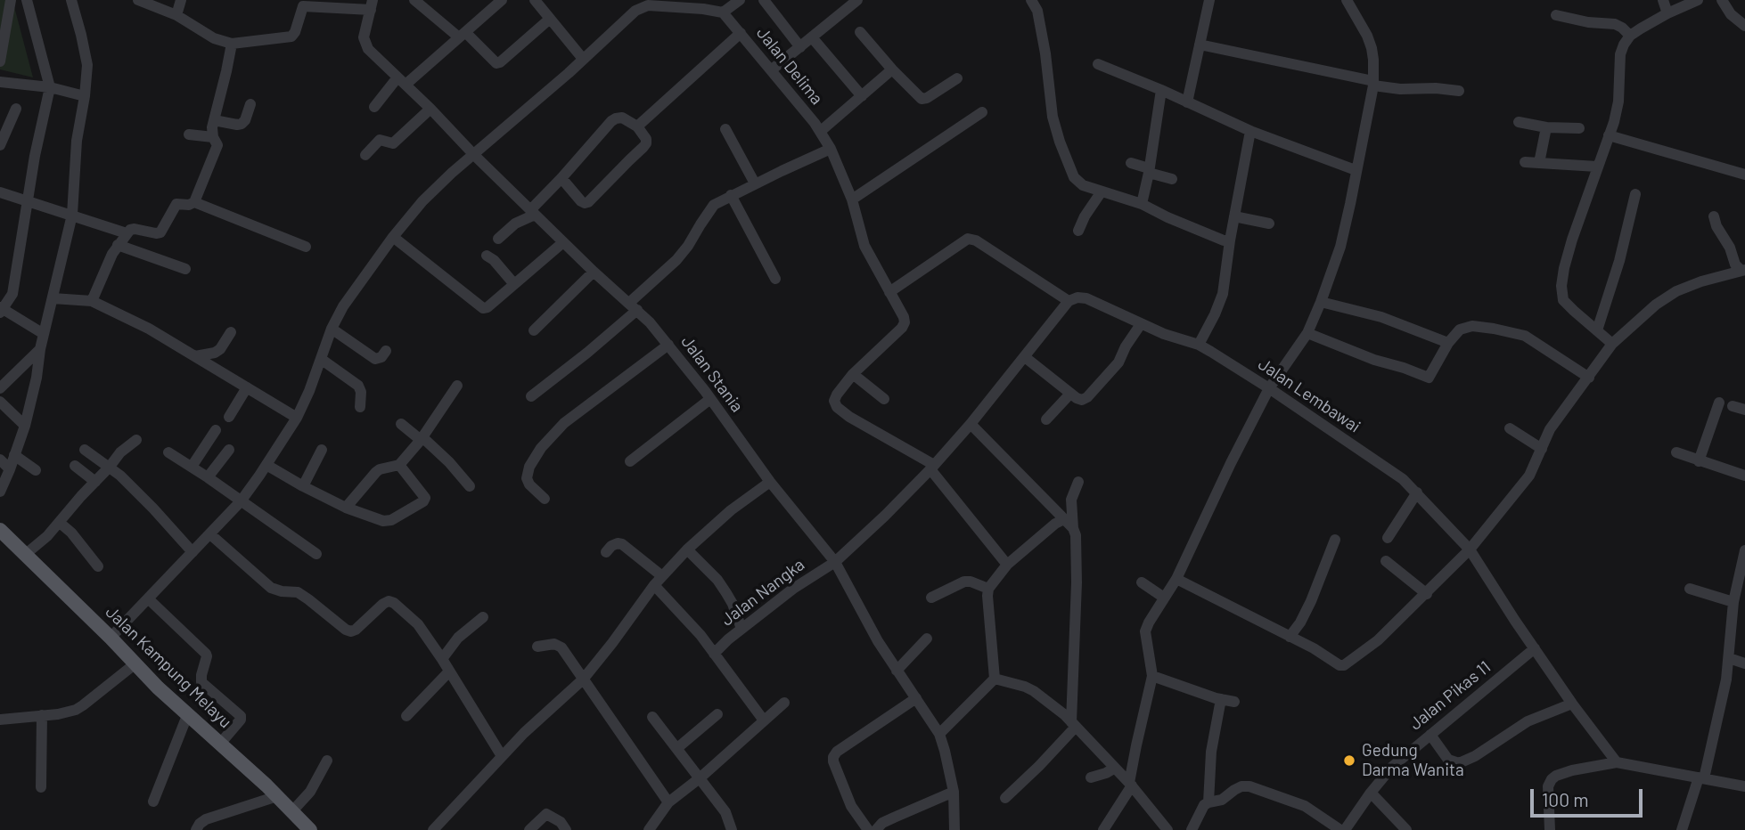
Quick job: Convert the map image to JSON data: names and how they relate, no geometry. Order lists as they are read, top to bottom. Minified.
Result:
{"streets":{"main road":["Jalan Kampung Melayu"],"street":["Jalan Delima","Jalan Stania","Jalan Lembawai","Jalan Nangka","Jalan Pikas 11"]},"crossings":[["Jalan Stania","Jalan Nangka"],["Jalan Lembawai","Jalan Pikas 11"]],"places":["Gedung Darma Wanita"],"scale_bar":"100 m"}
